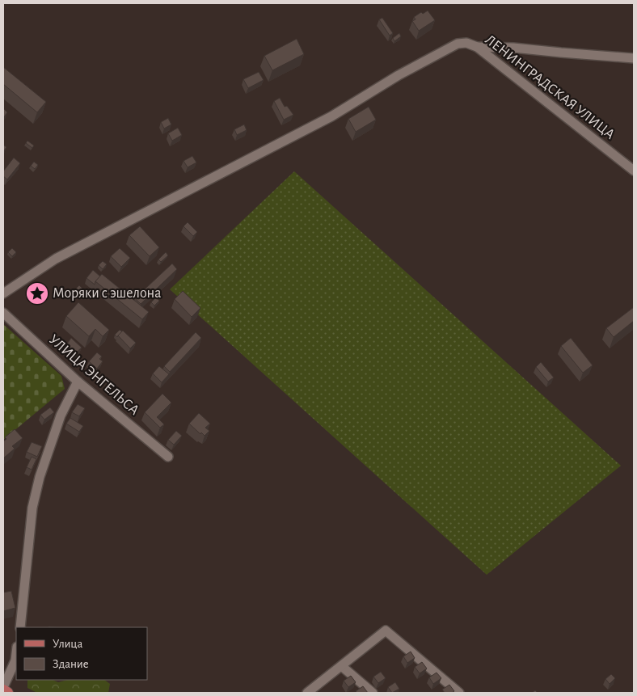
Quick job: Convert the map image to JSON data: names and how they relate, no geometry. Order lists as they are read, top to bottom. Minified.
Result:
{"streets":{"street":["ЛЕНИНГРАДСКАЯ УЛИЦА","УЛИЦА ЭНГЕЛЬСА"]},"places":{"place":["Моряки с эшелона"]},"legend":["Улица","Здание"]}
